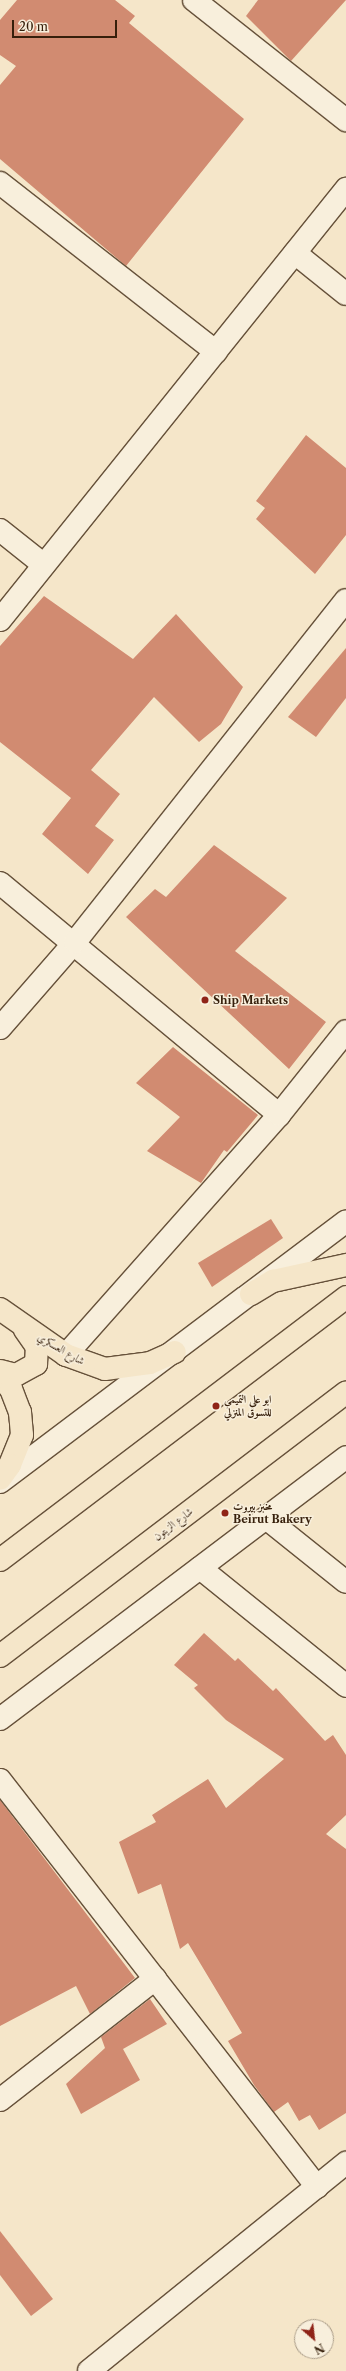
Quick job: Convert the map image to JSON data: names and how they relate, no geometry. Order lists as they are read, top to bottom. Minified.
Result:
{"streets":{"main road":["شارع العسكري","شارع الزيتون"]},"places":["Ship Markets","ابو علي التميمي للتسوق المنزلي","مخبز بيروت Beirut Bakery"],"scale_bar":"20 m","north":"bottom right"}
